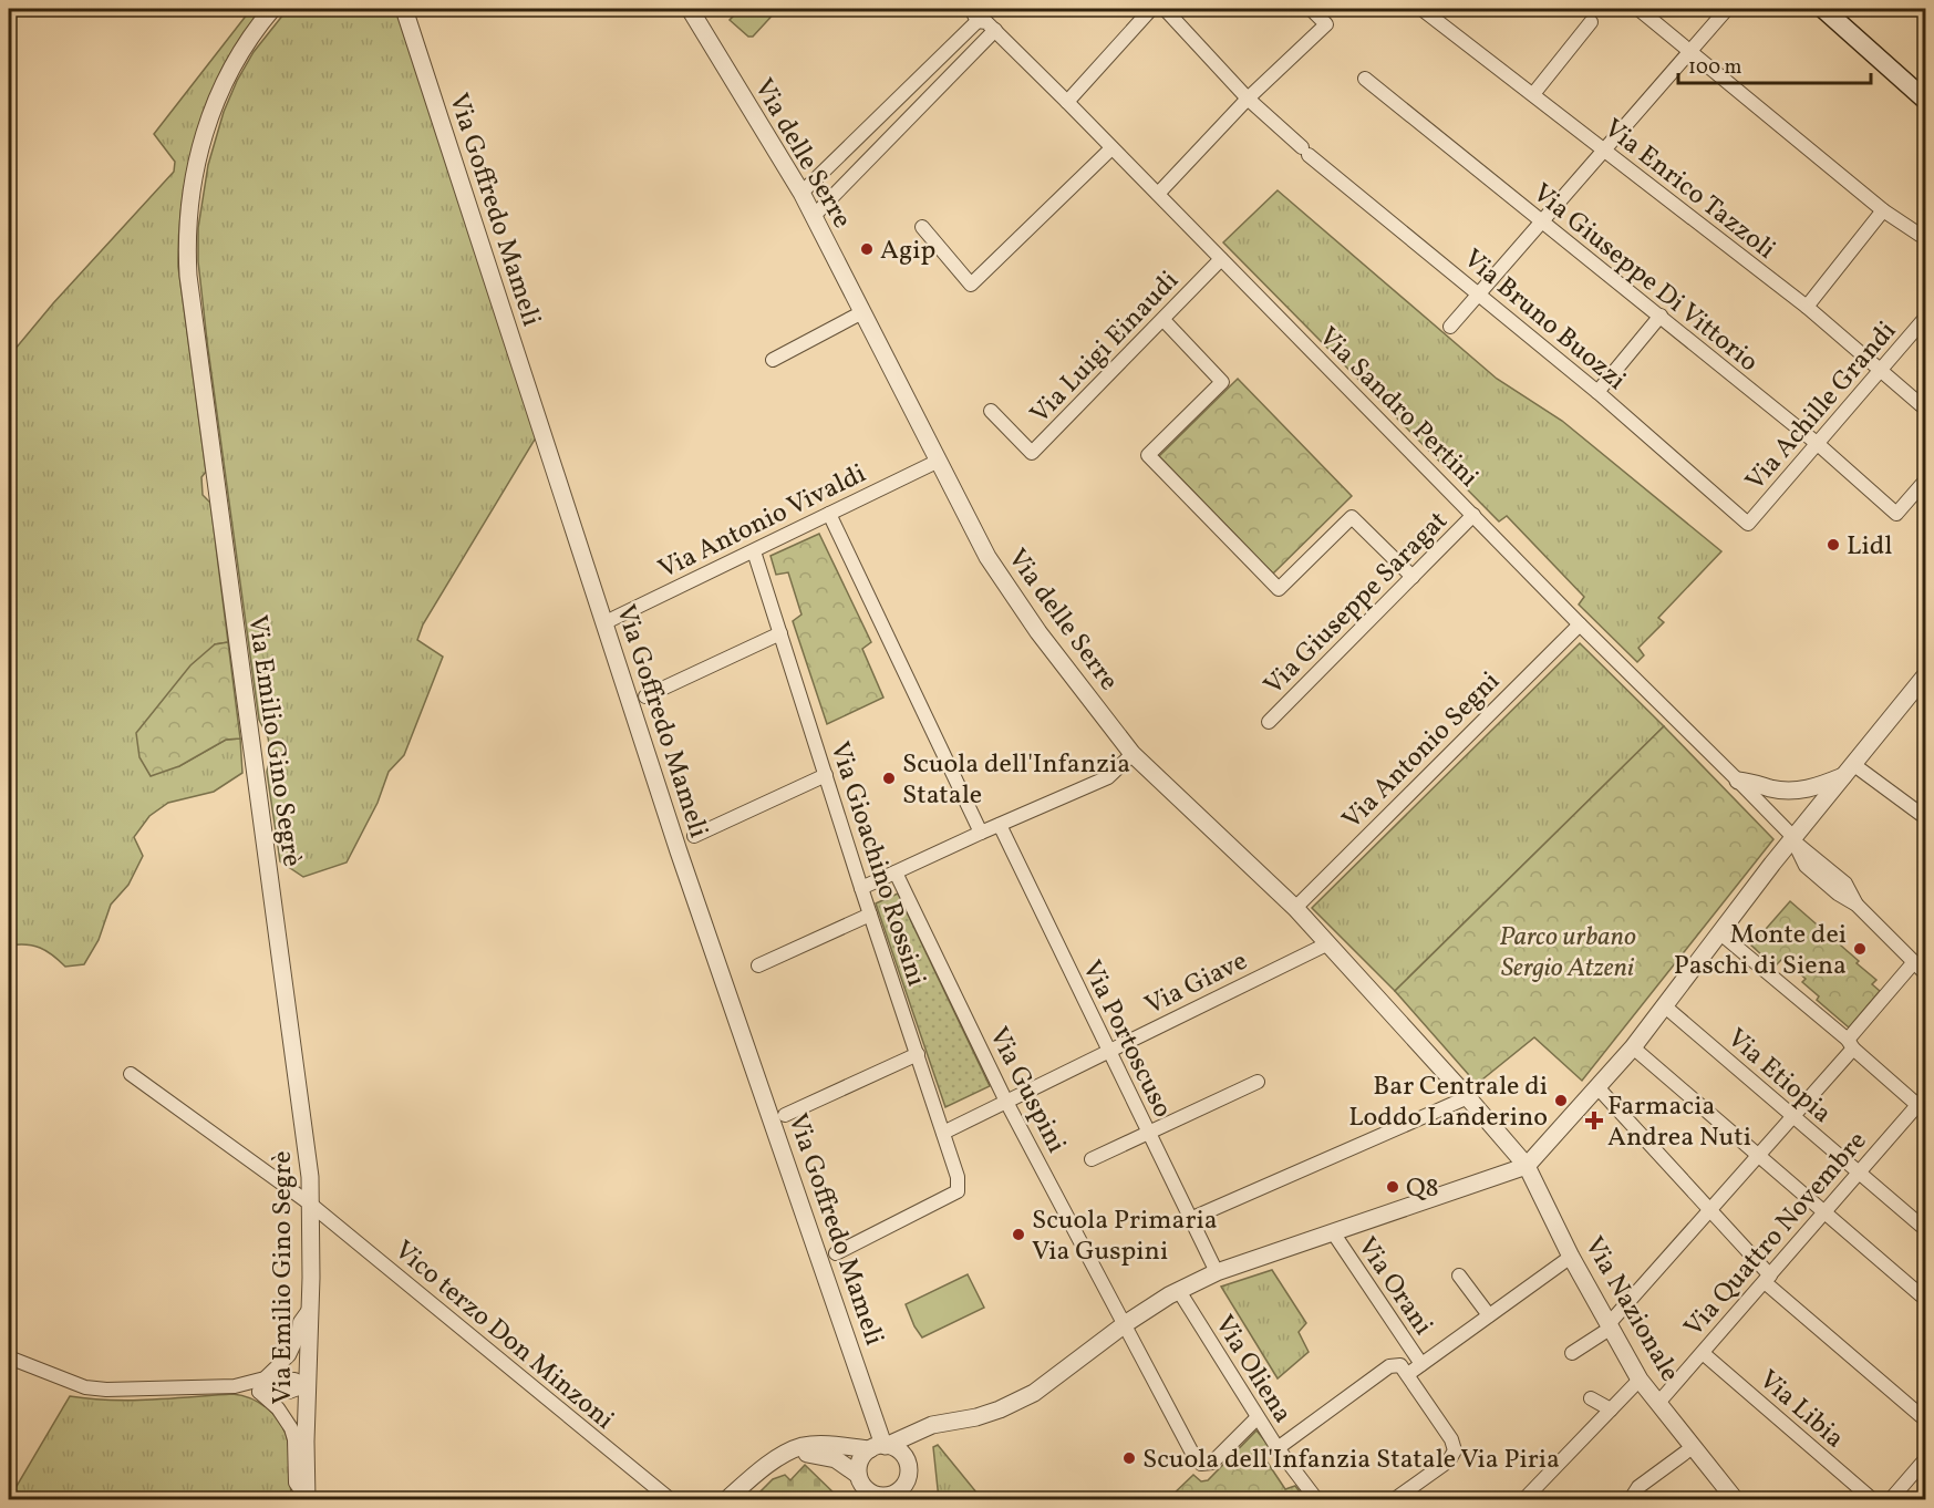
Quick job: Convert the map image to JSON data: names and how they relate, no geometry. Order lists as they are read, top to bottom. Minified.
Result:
{"streets":{"street":["Via delle Serre","Via Enrico Tazzoli","Via Goffredo Mameli","Via Giuseppe Di Vittorio","Via Bruno Buozzi","Via Luigi Einaudi","Via Achille Grandi","Via Sandro Pertini","Via Antonio Vivaldi","Via Giuseppe Saragat","Via Emilio Gino Segrè","Via Antonio Segni","Via Gioachino Rossini","Via Giave","Via Portoscuso","Via Etiopia","Via Guspini","Via Quattro Novembre","Via Orani","Via Nazionale","Vico terzo Don Minzoni","Via Oliena","Via Libia"]},"crossings":[["Via delle Serre","Via Antonio Vivaldi"],["Via delle Serre","Via Antonio Segni"],["Via delle Serre","Via Giave"],["Via delle Serre","Via Nazionale"],["Via Enrico Tazzoli","Via Achille Grandi"],["Via Goffredo Mameli","Via Antonio Vivaldi"],["Via Giuseppe Di Vittorio","Via Achille Grandi"],["Via Bruno Buozzi","Via Achille Grandi"],["Via Luigi Einaudi","Via Sandro Pertini"],["Via Sandro Pertini","Via Giuseppe Saragat"],["Via Sandro Pertini","Via Antonio Segni"],["Via Antonio Vivaldi","Via Gioachino Rossini"],["Via Emilio Gino Segrè","Vico terzo Don Minzoni"],["Via Gioachino Rossini","Via Giave"],["Via Giave","Via Portoscuso"],["Via Giave","Via Guspini"],["Via Etiopia","Via Quattro Novembre"],["Via Guspini","Via Oliena"],["Via Quattro Novembre","Via Nazionale"],["Via Quattro Novembre","Via Libia"]],"parks":["Parco urbano Sergio Atzeni"],"places":{"other":["Agip","Lidl","Scuola dell'Infanzia Statale","Monte dei Paschi di Siena","Bar Centrale di Loddo Landerino","Q8","Scuola Primaria Via Guspini","Scuola dell'Infanzia Statale Via Piria"],"health":["Farmacia Andrea Nuti"]},"scale_bar":"100 m"}
